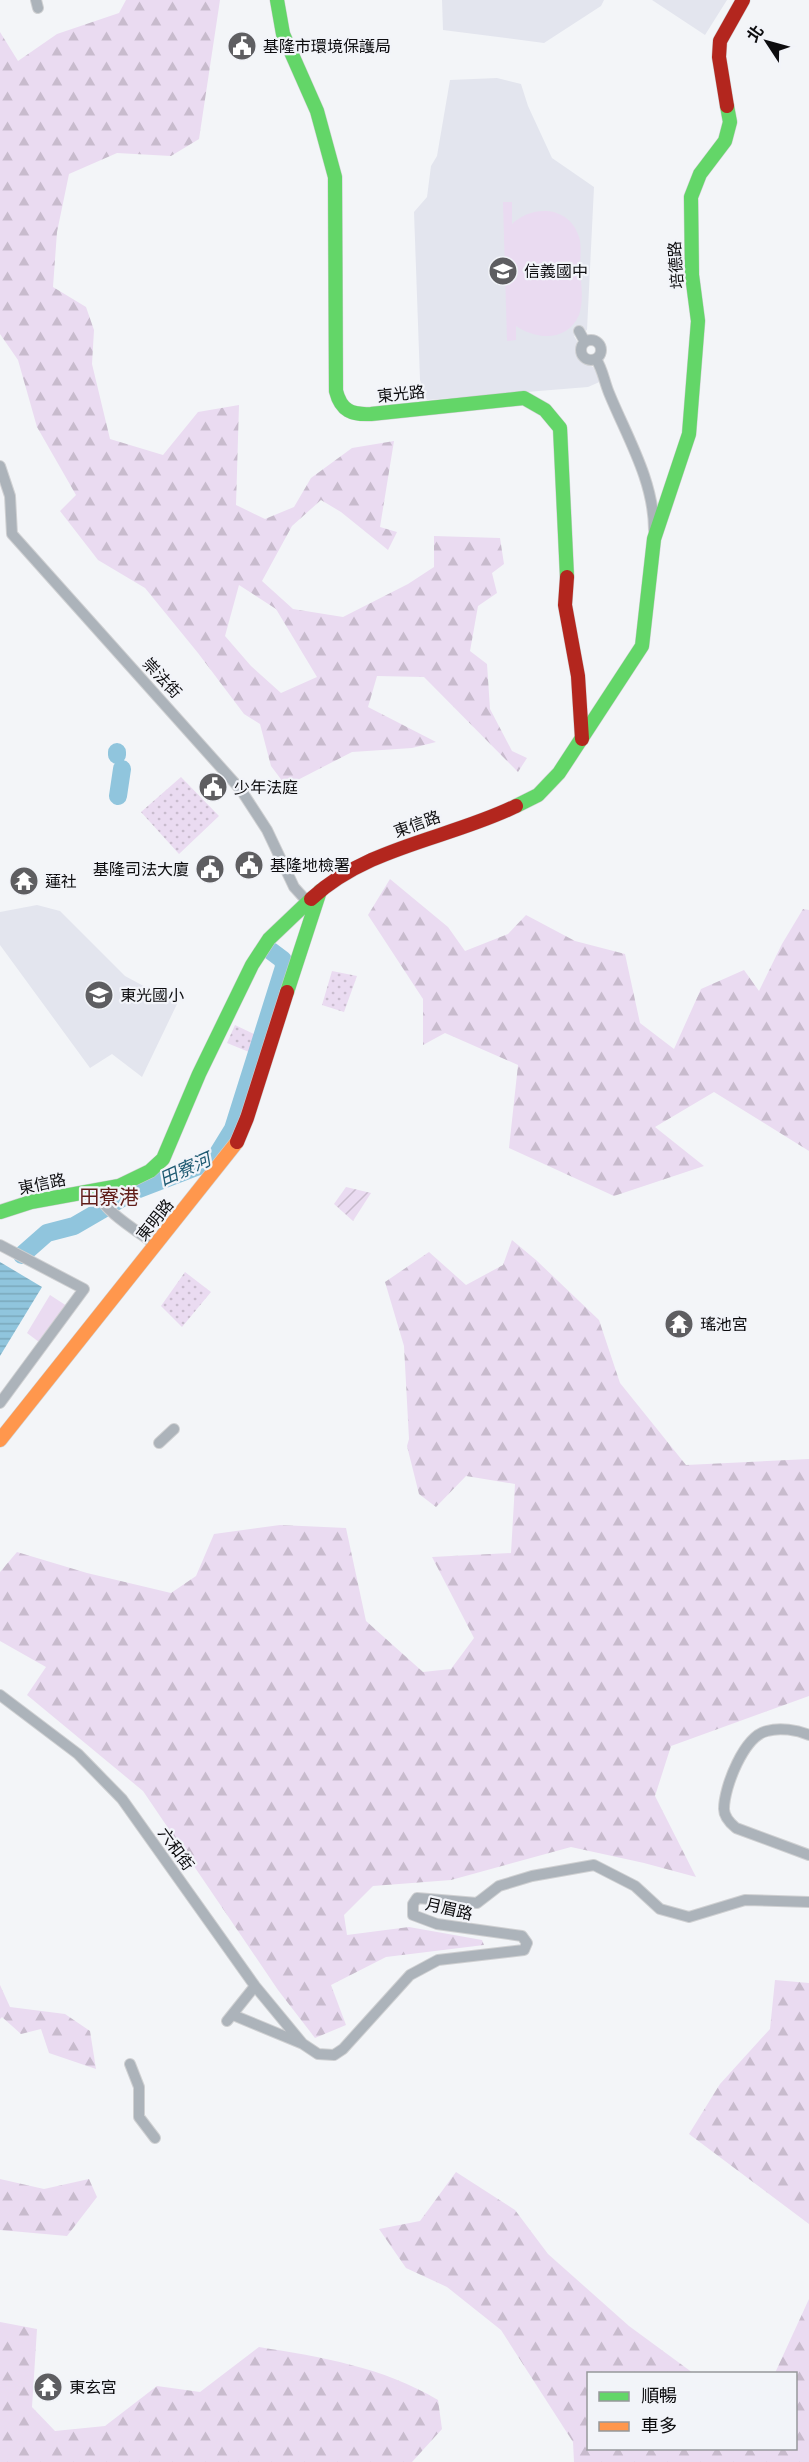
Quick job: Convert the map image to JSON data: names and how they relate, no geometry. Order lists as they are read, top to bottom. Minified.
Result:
{"streets":{"street":["培德路","東光路","崇法街","東信路","東明路","六和街","月眉路"]},"crossings":[["培德路","東信路"],["東光路","東信路"],["崇法街","東信路"],["崇法街","東明路"],["東信路","東明路"],["六和街","月眉路"]],"districts":["田寮港"],"water":["田寮河"],"places":{"public building":["基隆市環境保護局","少年法庭","基隆地檢署","基隆司法大廈"],"school or university":["信義國中","東光國小"],"temple":["蓮社","瑤池宮","東玄宮"]},"legend":["順暢","車多"],"north":"top left"}
